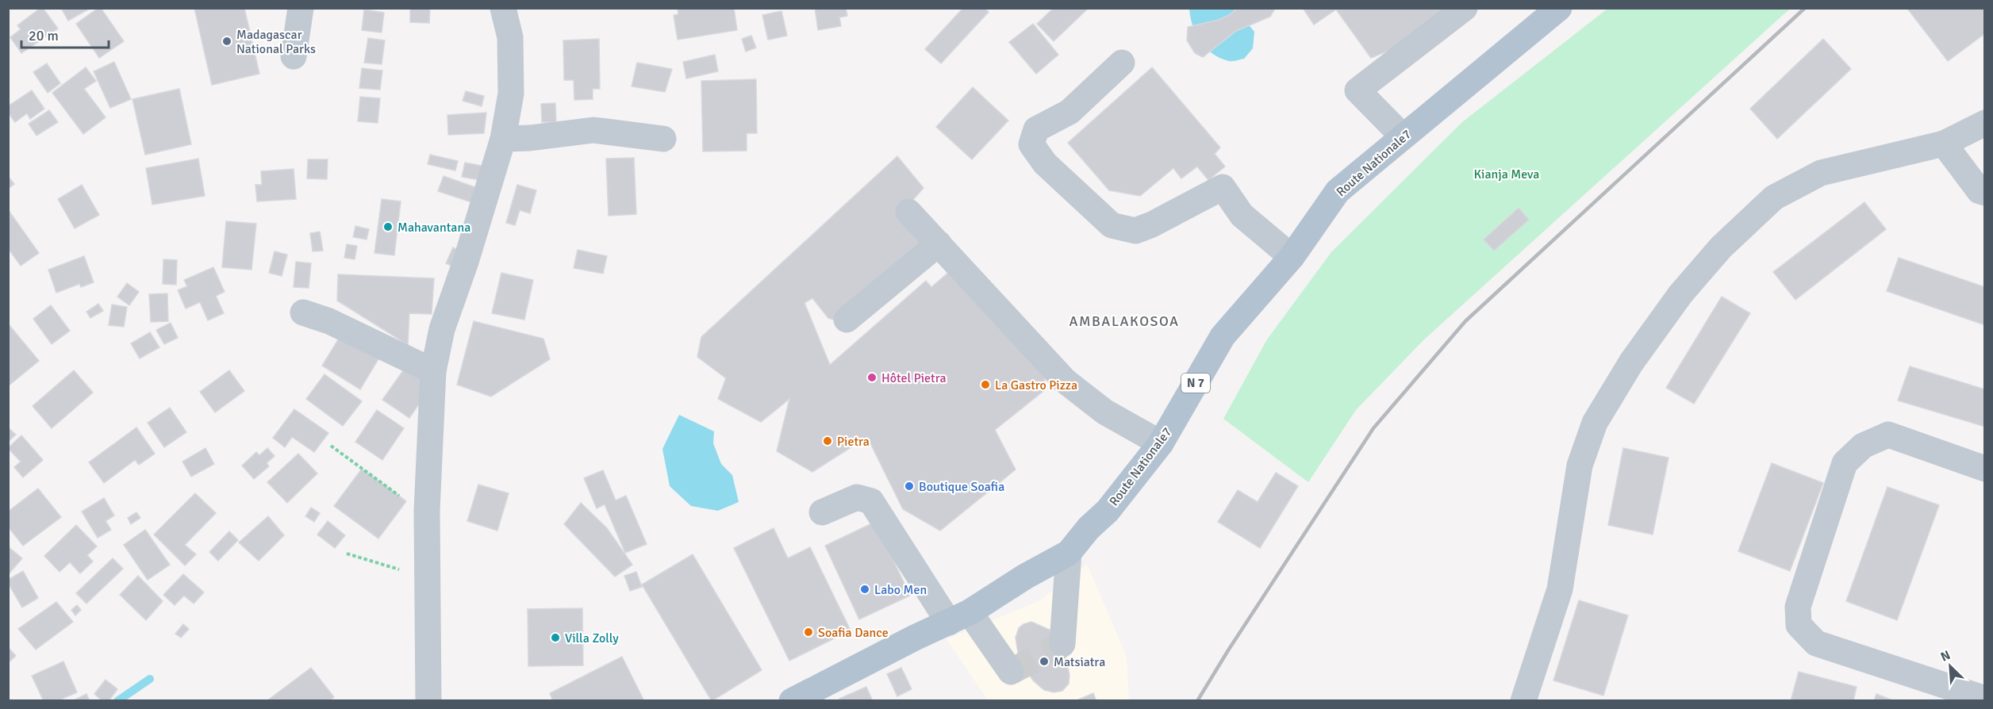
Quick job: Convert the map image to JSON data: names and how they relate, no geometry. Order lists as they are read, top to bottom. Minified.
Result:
{"streets":{"main road":["Route Nationale7","N 7"]},"districts":["AMBALAKOSOA"],"parks":["Kianja Meva"],"places":["Madagascar National Parks","Mahavantana","Hôtel Pietra","La Gastro Pizza","Pietra","Boutique Soafia","Labo Men","Soafia Dance","Villa Zolly","Matsiatra"],"scale_bar":"20 m","north":"top left"}
